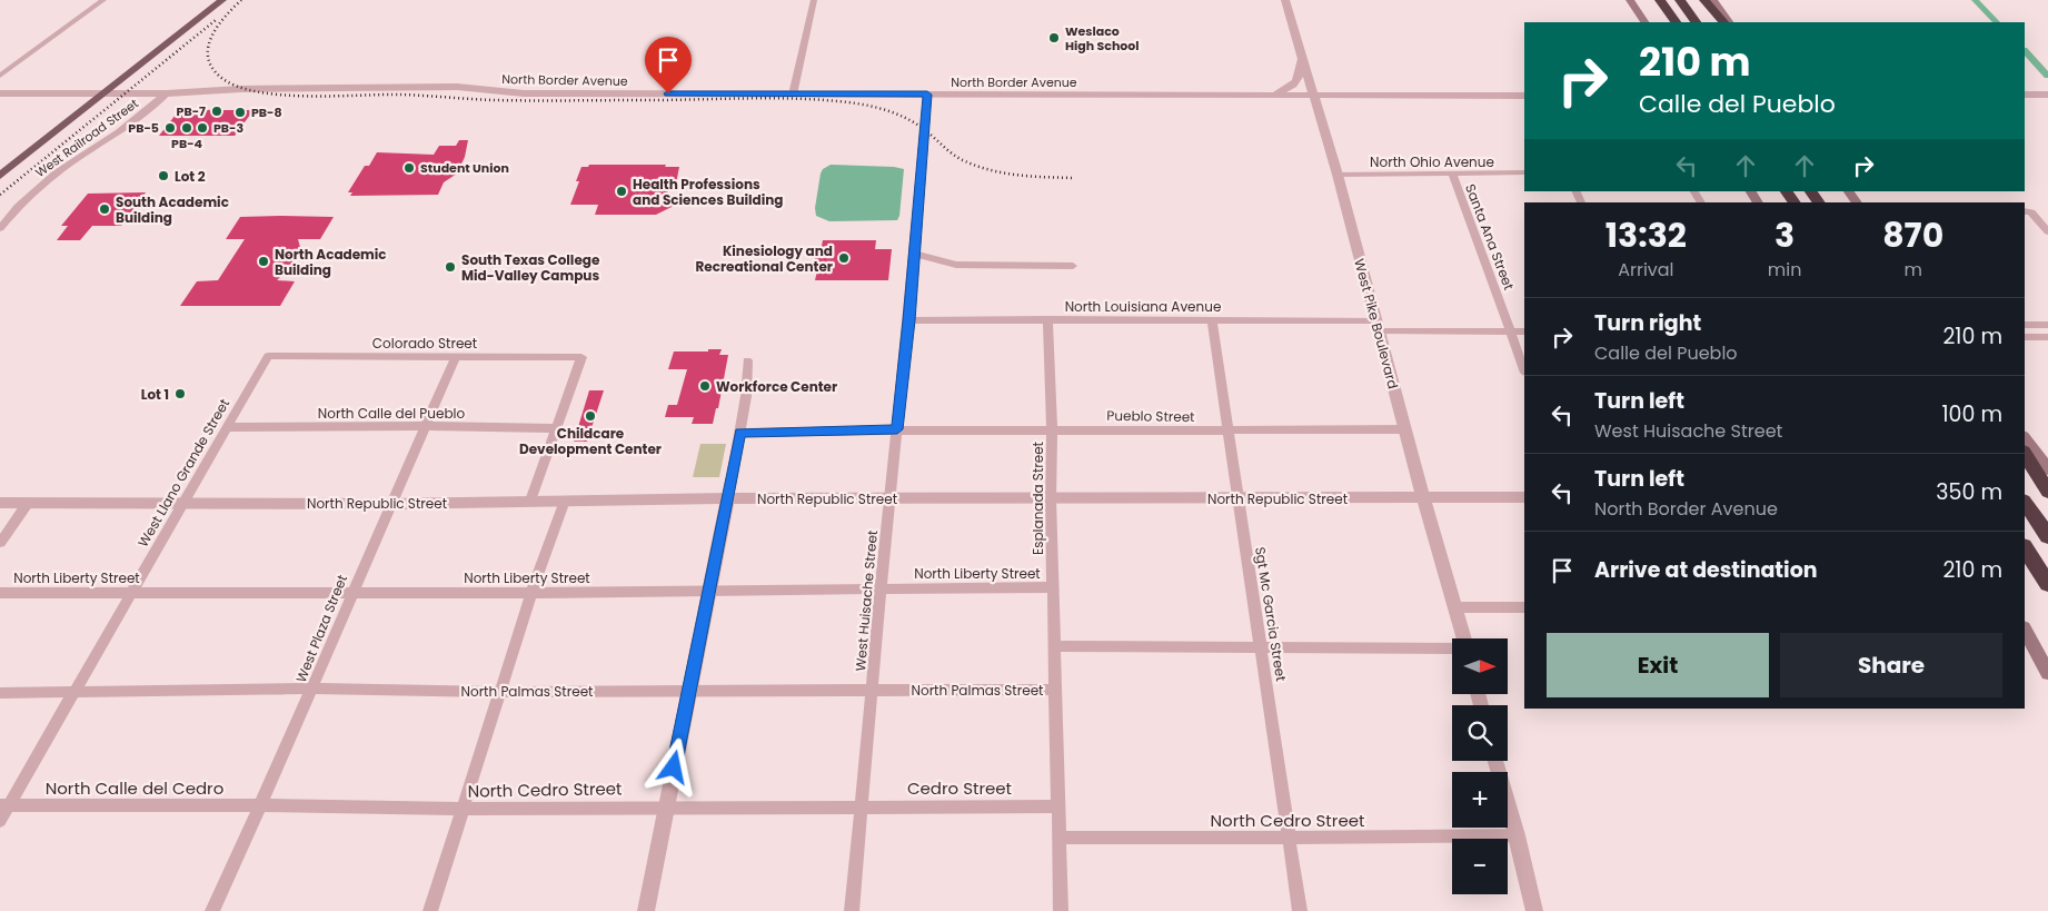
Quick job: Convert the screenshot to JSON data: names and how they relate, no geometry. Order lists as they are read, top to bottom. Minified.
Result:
{"streets":{"street":["North Border Avenue","West Railroad Street","North Ohio Avenue","Santa Ana Street","North Louisiana Avenue","West Pike Boulevard","Colorado Street","North Calle del Pueblo","Pueblo Street","West Llano Grande Street","North Republic Street","Esplanada Street","North Liberty Street","West Huisache Street","Sgt Mc Garcia Street","West Plaza Street","North Palmas Street","North Calle del Cedro","Cedro Street","North Cedro Street"]},"crossings":[["North Border Avenue","West Railroad Street"],["North Border Avenue","West Pike Boulevard"],["North Border Avenue","West Huisache Street"],["North Ohio Avenue","Santa Ana Street"],["North Ohio Avenue","West Pike Boulevard"],["Santa Ana Street","North Louisiana Avenue"],["North Louisiana Avenue","West Pike Boulevard"],["North Louisiana Avenue","Esplanada Street"],["North Louisiana Avenue","West Huisache Street"],["North Louisiana Avenue","Sgt Mc Garcia Street"],["West Pike Boulevard","Pueblo Street"],["West Pike Boulevard","North Republic Street"],["Colorado Street","North Calle del Pueblo"],["Colorado Street","West Llano Grande Street"],["Colorado Street","West Plaza Street"],["North Calle del Pueblo","West Llano Grande Street"],["North Calle del Pueblo","West Plaza Street"],["Pueblo Street","Esplanada Street"],["Pueblo Street","West Huisache Street"],["Pueblo Street","Sgt Mc Garcia Street"],["West Llano Grande Street","North Republic Street"],["West Llano Grande Street","North Liberty Street"],["West Llano Grande Street","North Palmas Street"],["West Llano Grande Street","North Calle del Cedro"],["North Republic Street","Esplanada Street"],["North Republic Street","West Huisache Street"],["North Republic Street","Sgt Mc Garcia Street"],["North Republic Street","West Plaza Street"],["Esplanada Street","North Liberty Street"],["Esplanada Street","North Palmas Street"],["Esplanada Street","Cedro Street"],["Esplanada Street","North Cedro Street"],["North Liberty Street","West Huisache Street"],["North Liberty Street","West Plaza Street"],["West Huisache Street","North Palmas Street"],["West Huisache Street","Cedro Street"],["West Huisache Street","North Cedro Street"],["Sgt Mc Garcia Street","North Cedro Street"],["West Plaza Street","North Palmas Street"],["West Plaza Street","North Calle del Cedro"],["West Plaza Street","North Cedro Street"],["North Calle del Cedro","North Cedro Street"],["Cedro Street","North Cedro Street"]],"places":["Weslaco High School","PB-7","PB-8","PB-5","PB-4","PB-3","Student Union","Lot 2","Health Professions and Sciences Building","South Academic Building","Kinesiology and Recreational Center","North Academic Building","South Texas College Mid-Valley Campus","Workforce Center","Lot 1","Childcare Development Center"],"north":"right","page":{"turn":["210 m","Calle del Pueblo"],"eta":["13:32","Arrival","3","min","870","m"],"list":[{"name":"Turn right","note":"Calle del Pueblo","value":"210 m"},{"name":"Turn left","note":"West Huisache Street","value":"100 m"},{"name":"Turn left","note":"North Border Avenue","value":"350 m"},{"name":"Arrive at destination","value":"210 m"}],"buttons":["Exit","Share"],"map_buttons":["+","−"]}}
